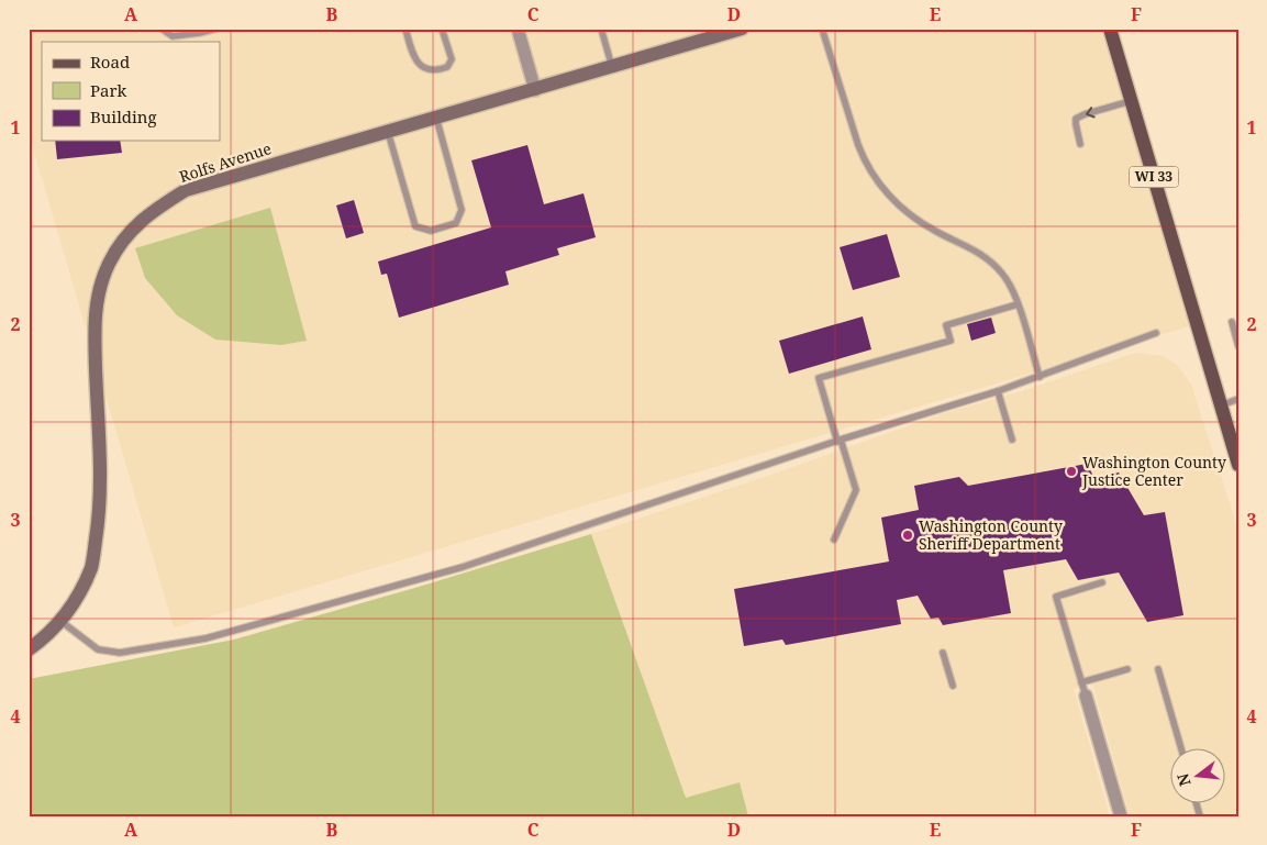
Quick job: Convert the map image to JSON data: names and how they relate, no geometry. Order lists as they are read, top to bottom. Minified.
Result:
{"streets":{"main road":["WI 33"],"street":["Rolfs Avenue"]},"places":["Washington County Justice Center","Washington County Sheriff Department"],"legend":["Road","Park","Building"],"north":"left","grid":{"columns":["A","B","C","D","E","F"],"rows":["1","2","3","4"]}}
